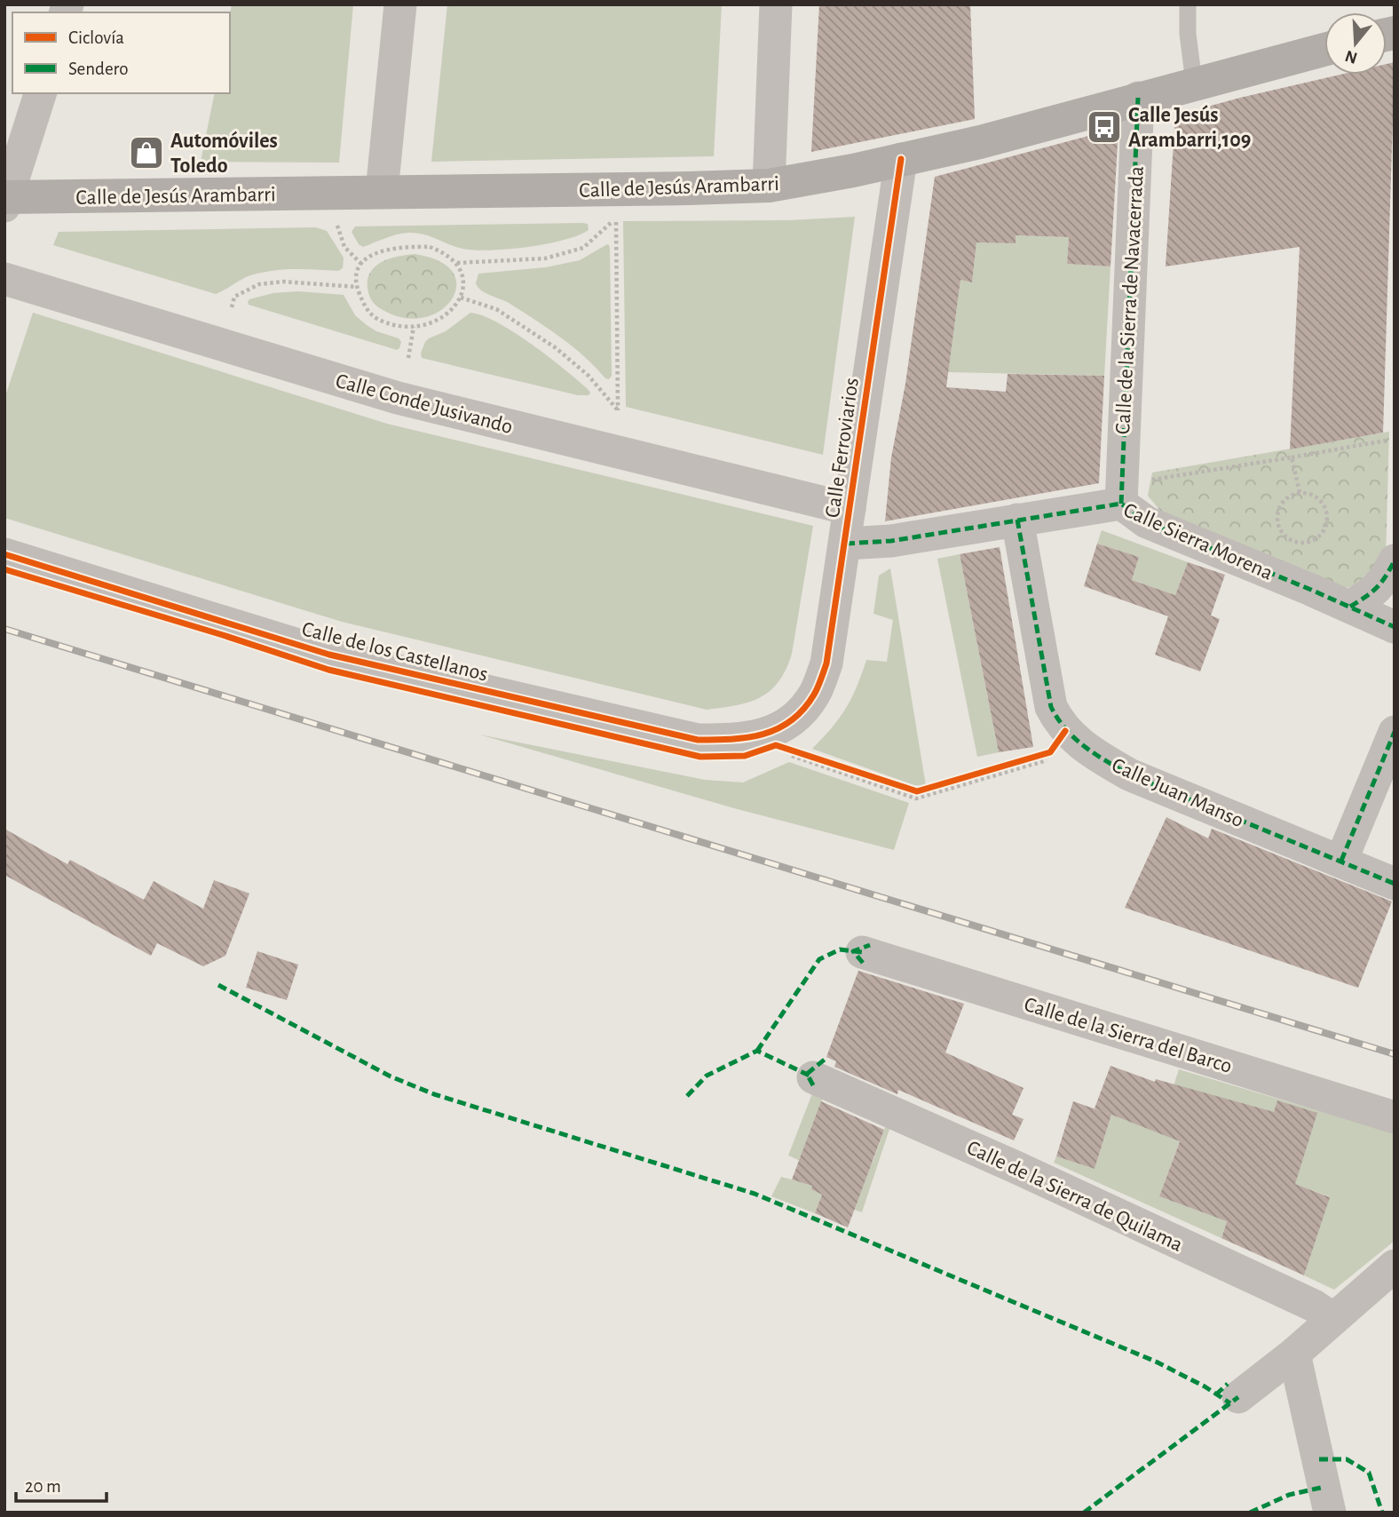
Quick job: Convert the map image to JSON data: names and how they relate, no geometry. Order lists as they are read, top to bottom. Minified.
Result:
{"streets":{"main road":["Calle de Jesús Arambarri"],"street":["Calle de la Sierra de Navacerrada","Calle Conde Jusivando","Calle Ferroviarios","Calle Sierra Morena","Calle de los Castellanos","Calle Juan Manso","Calle de la Sierra del Barco","Calle de la Sierra de Quilama"]},"crossings":[["Calle de Jesús Arambarri","Calle de la Sierra de Navacerrada"],["Calle de Jesús Arambarri","Calle Ferroviarios"],["Calle de la Sierra de Navacerrada","Calle Sierra Morena"],["Calle Conde Jusivando","Calle Ferroviarios"],["Calle Ferroviarios","Calle Sierra Morena"],["Calle Ferroviarios","Calle de los Castellanos"],["Calle Sierra Morena","Calle Juan Manso"]],"places":{"bus stop":["Calle Jesús Arambarri,109"],"shop":["Automóviles Toledo"]},"legend":["Ciclovía","Sendero"],"scale_bar":"20 m","north":"bottom"}
